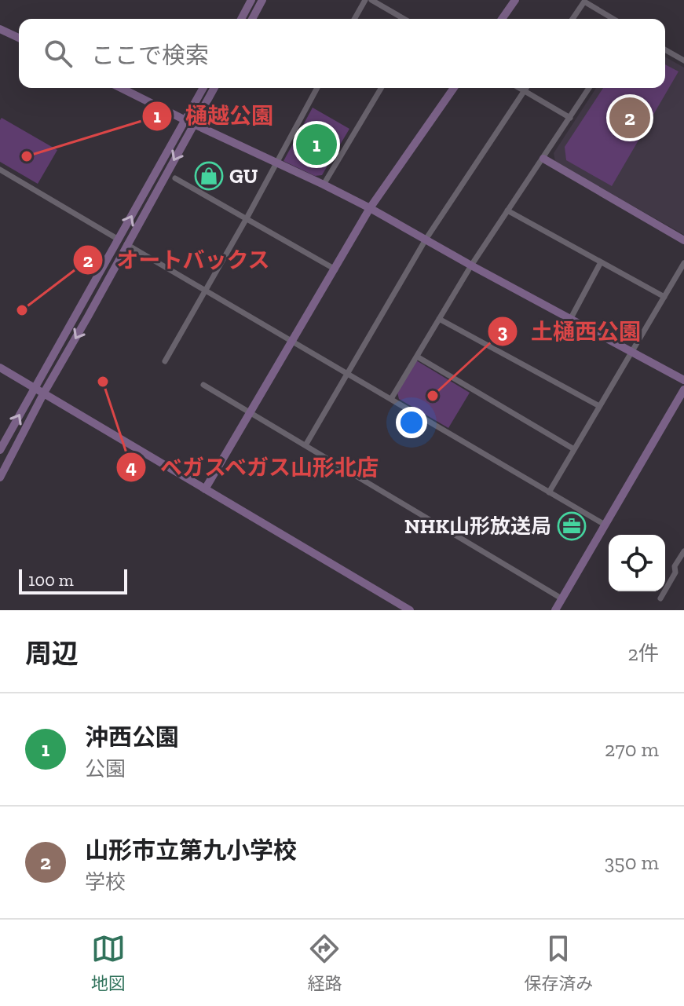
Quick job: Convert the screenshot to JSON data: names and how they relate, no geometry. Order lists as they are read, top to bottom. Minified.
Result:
{"places":{"other":["樋越公園","オートバックス","ベガスベガス山形北店","土樋西公園"],"shop":["GU"],"office":["NHK山形放送局"]},"scale_bar":"100 m","page":{"search":"ここで検索","pins":["2","1"],"scale":"100 m","heading":["周辺","2件"],"list":[{"mark":"1","name":"沖西公園","note":"公園","value":"270 m"},{"mark":"2","name":"山形市立第九小学校","note":"学校","value":"350 m"}],"nav":["地図","経路","保存済み"]}}
